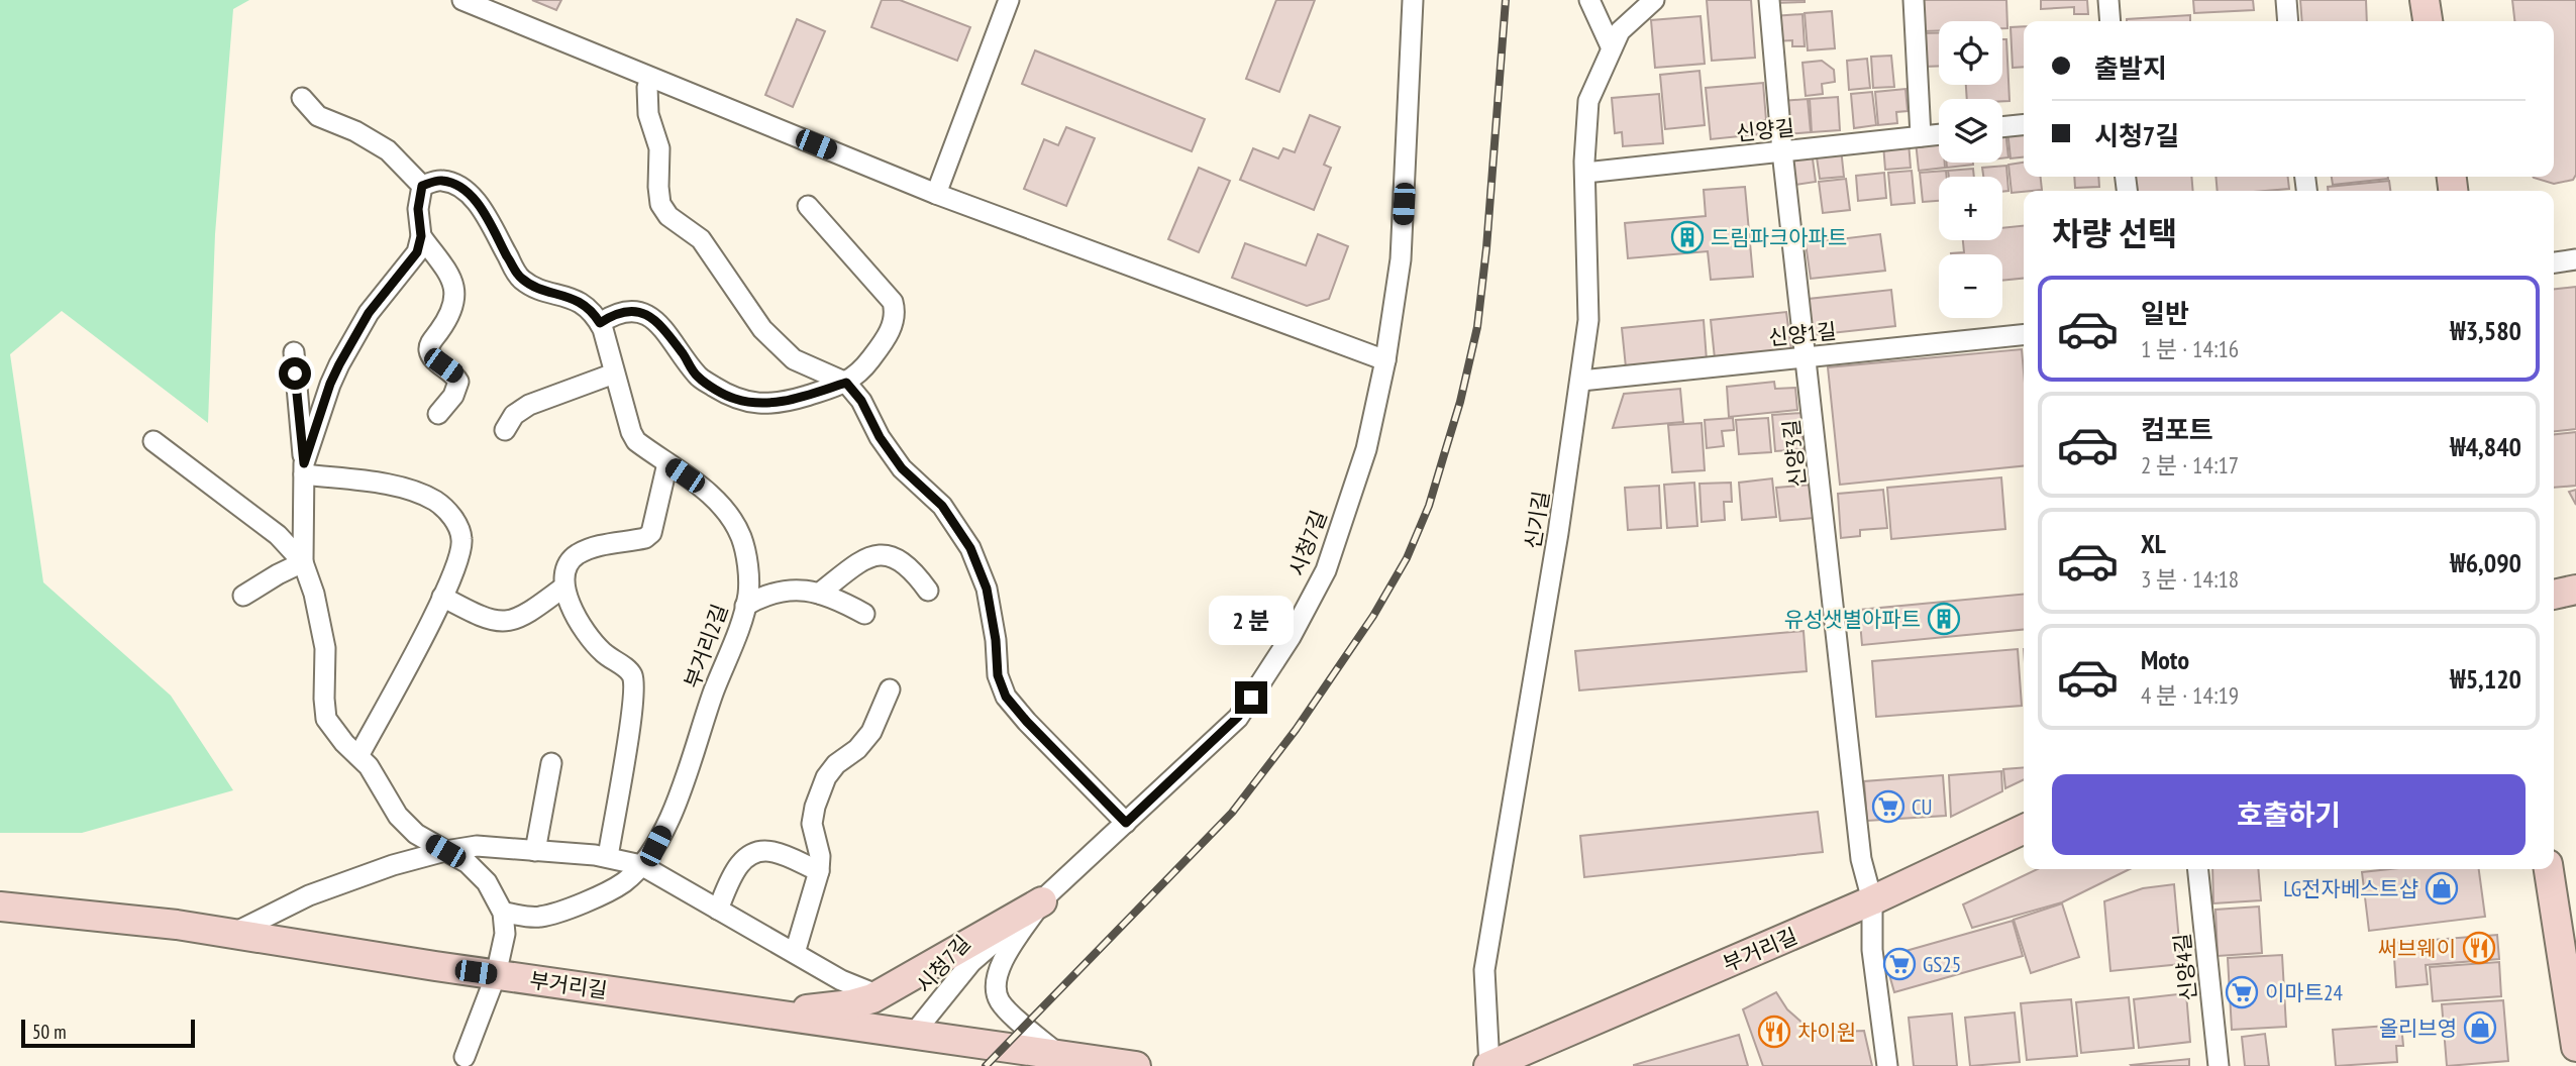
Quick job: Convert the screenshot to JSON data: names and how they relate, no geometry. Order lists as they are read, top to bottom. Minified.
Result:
{"streets":{"street":["신양길","신양1길","신양3길","신기길","시청7길","부거리2길","부거리길","신양4길"]},"crossings":[["신양길","신양3길"],["신양길","신기길"],["신양1길","신양3길"],["신양1길","신기길"],["신양3길","부거리길"],["신기길","부거리길"],["시청7길","부거리길"]],"places":{"building":["드림파크아파트","유성샛별아파트"],"supermarket":["CU","GS25","이마트24"],"shop":["LG전자베스트샵","올리브영"],"restaurant":["써브웨이","차이원"]},"scale_bar":"50 m","page":{"map_buttons":["+","−"],"banner":["출발지","시청7길"],"heading":"차량 선택","list":[{"name":"일반","note":"1 분 · 14:16","value":"₩3,580"},{"name":"컴포트","note":"2 분 · 14:17","value":"₩4,840"},{"name":"XL","note":"3 분 · 14:18","value":"₩6,090"},{"name":"Moto","note":"4 분 · 14:19","value":"₩5,120"}],"bubble":"2 분","buttons":"호출하기","scale":"50 m"}}
